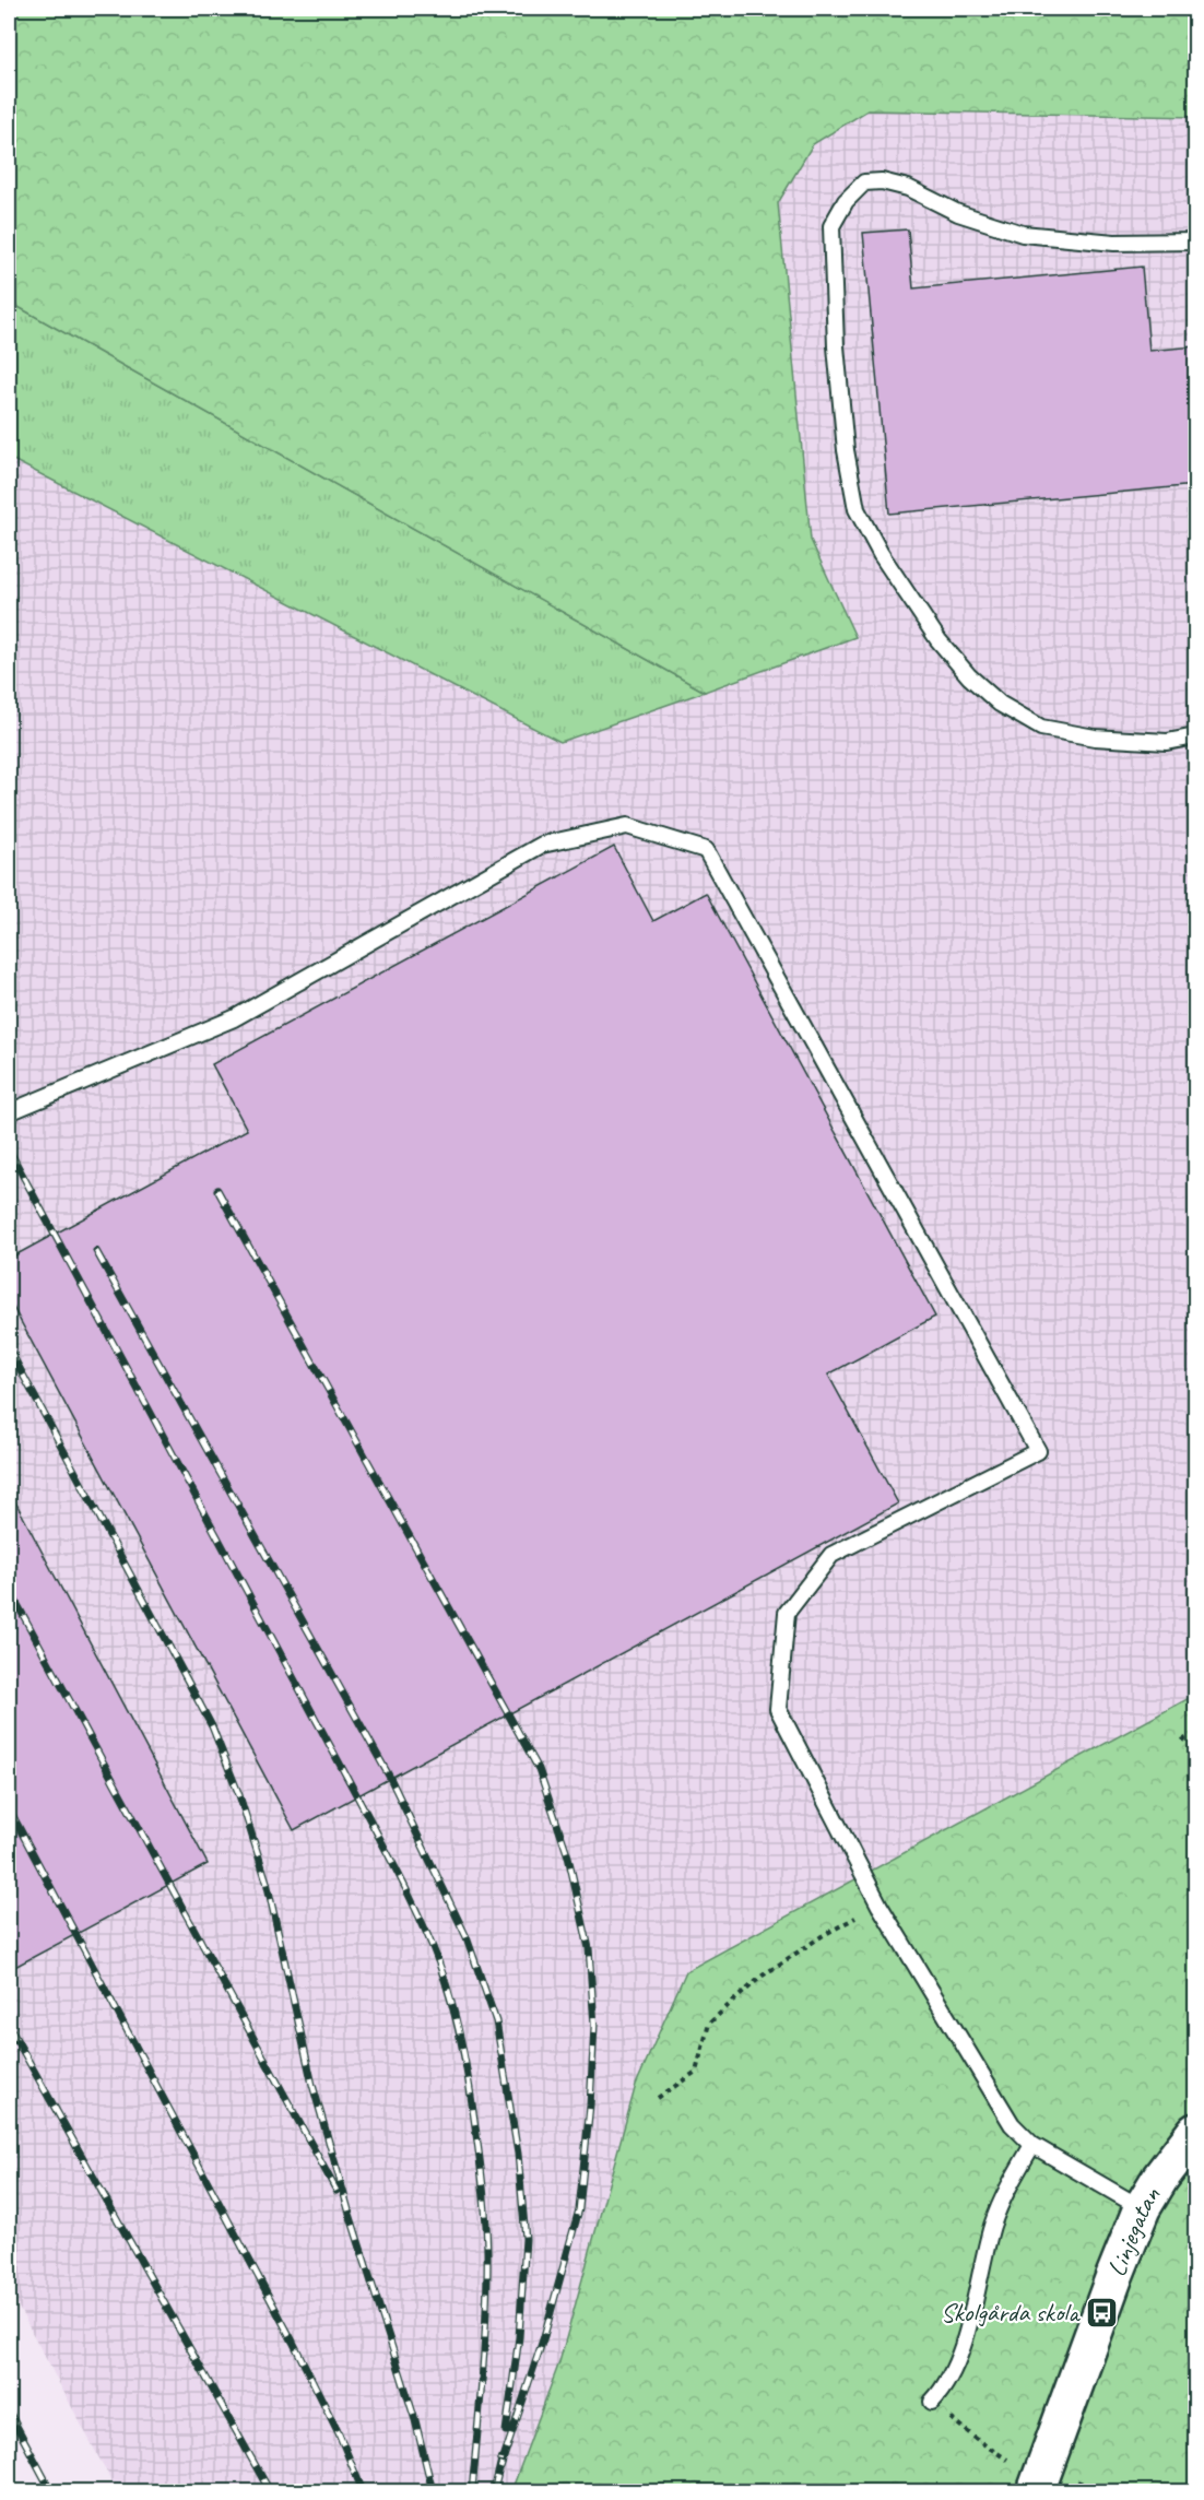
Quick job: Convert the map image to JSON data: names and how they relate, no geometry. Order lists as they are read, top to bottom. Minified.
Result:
{"streets":{"street":["Linjegatan"]},"places":{"bus stop":["Skolgårda skola"]}}
